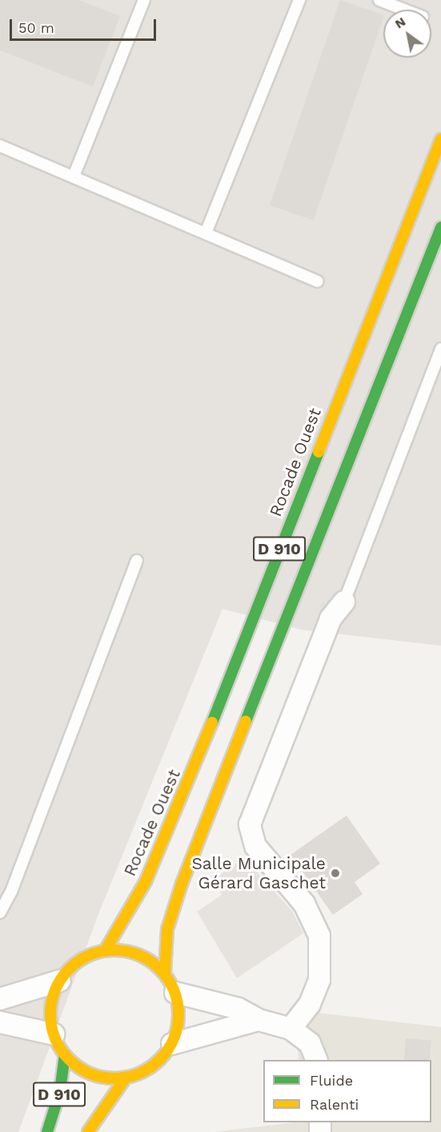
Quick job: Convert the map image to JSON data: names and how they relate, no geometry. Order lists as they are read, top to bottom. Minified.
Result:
{"streets":{"main road":["Rocade Ouest","D 910"]},"crossings":[["Rocade Ouest","D 910"]],"places":["Salle Municipale Gérard Gaschet"],"legend":["Fluide","Ralenti"],"scale_bar":"50 m","north":"top left"}
